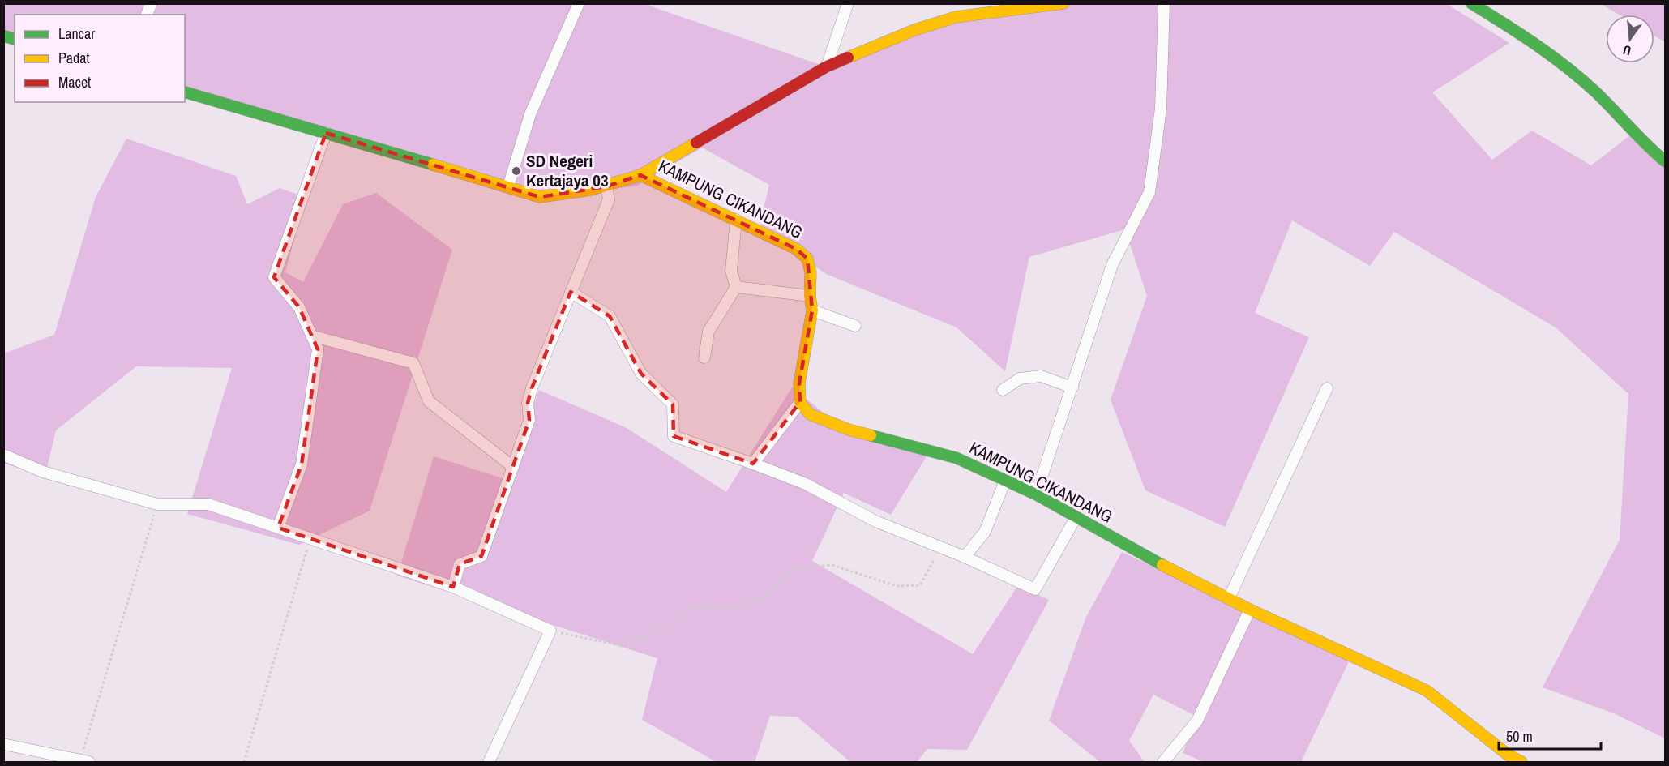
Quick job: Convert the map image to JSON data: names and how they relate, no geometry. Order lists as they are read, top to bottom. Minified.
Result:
{"streets":{"street":["KAMPUNG CIKANDANG"]},"places":["SD Negeri Kertajaya 03"],"legend":["Lancar","Padat","Macet"],"scale_bar":"50 m","north":"bottom"}
